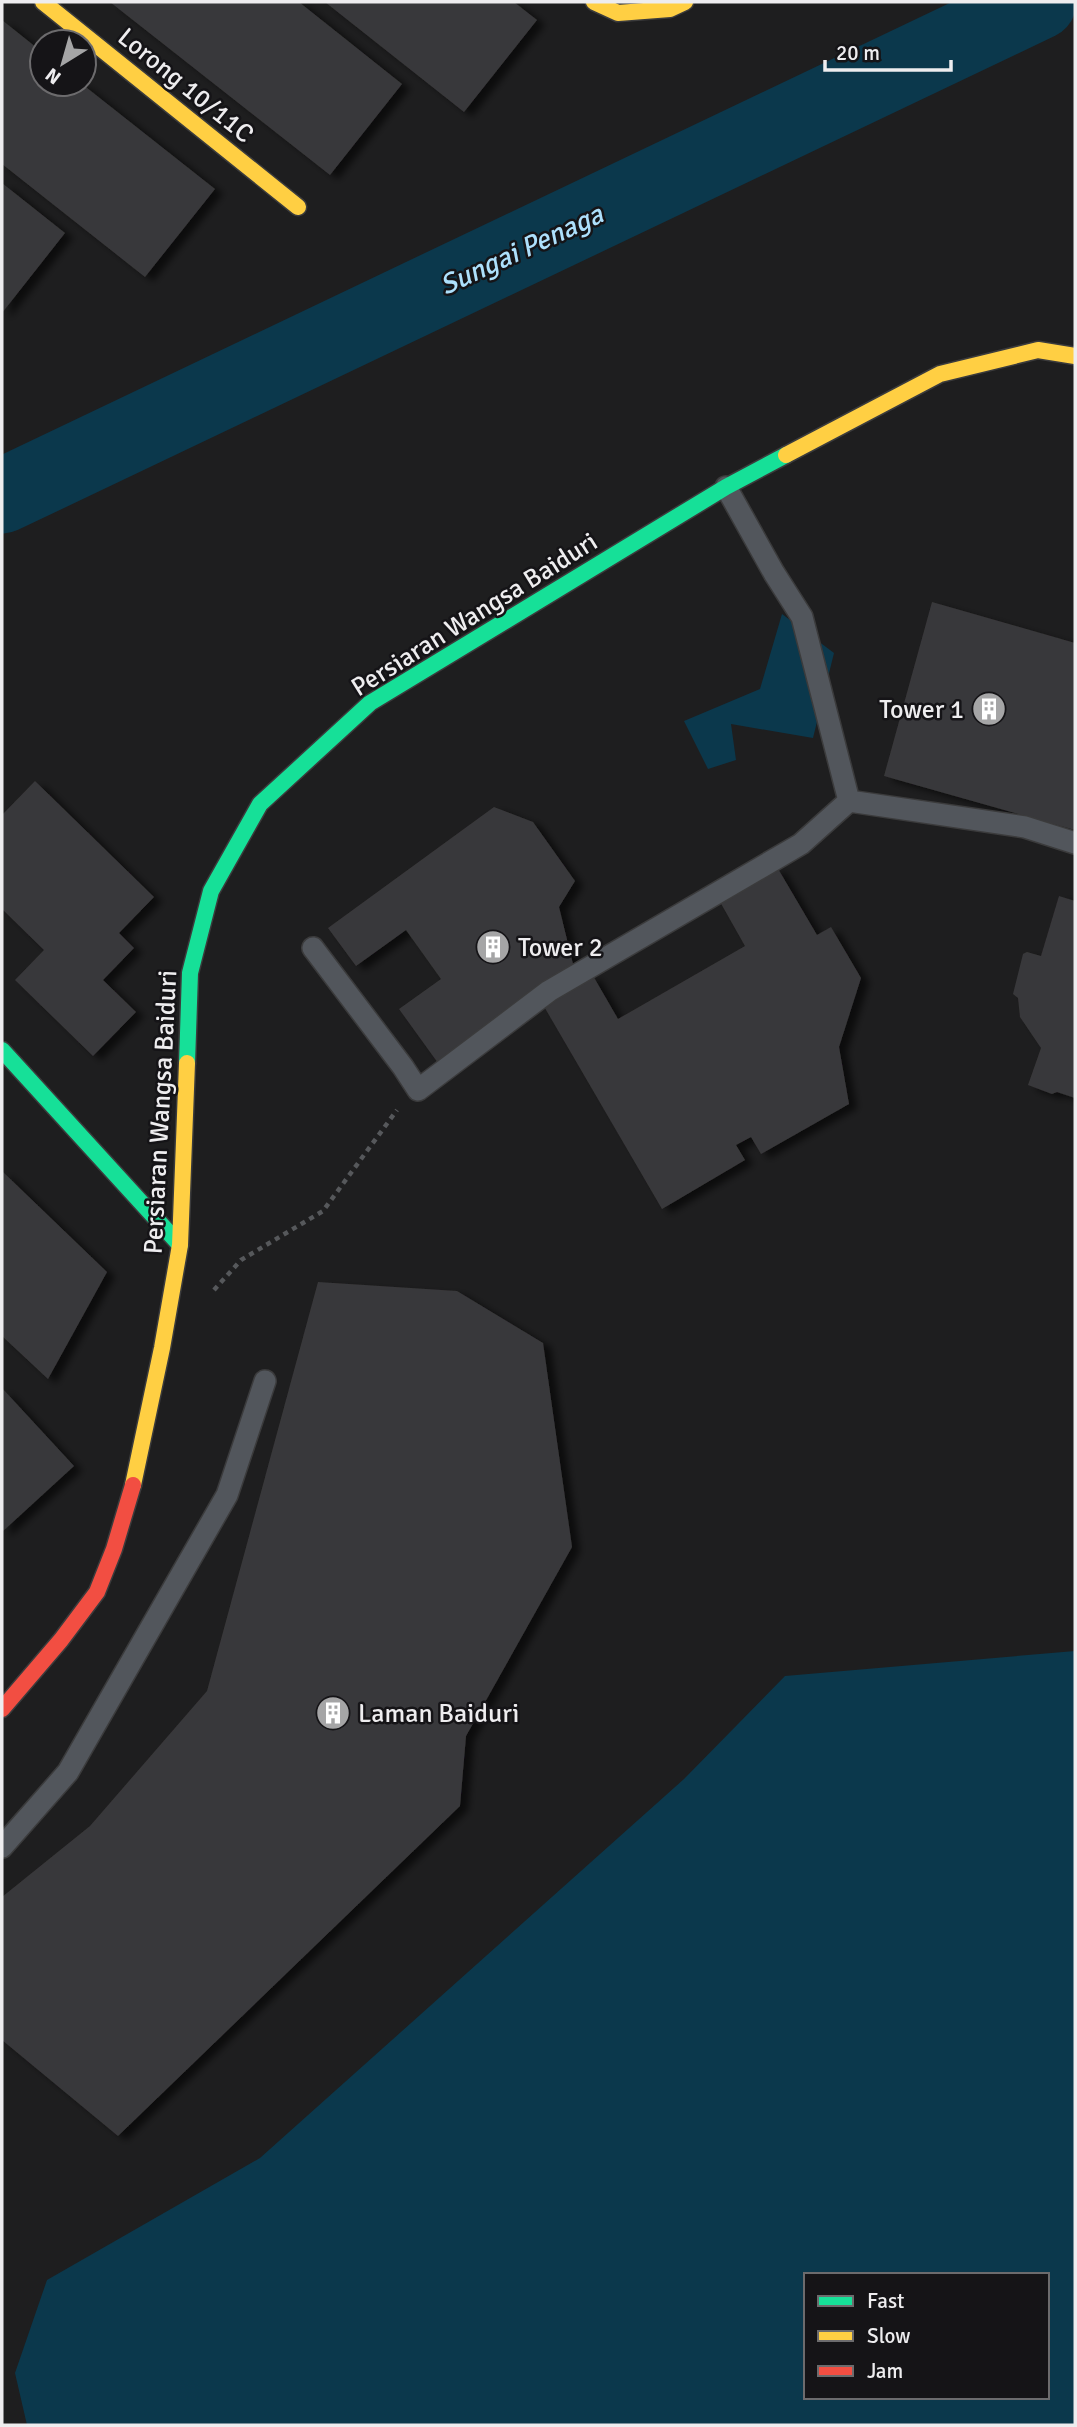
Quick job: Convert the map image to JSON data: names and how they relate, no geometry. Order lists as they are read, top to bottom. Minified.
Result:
{"streets":{"street":["Lorong 10/11C","Persiaran Wangsa Baiduri"]},"water":["Sungai Penaga"],"places":{"building":["Tower 1","Tower 2","Laman Baiduri"]},"legend":["Fast","Slow","Jam"],"scale_bar":"20 m","north":"bottom left"}
